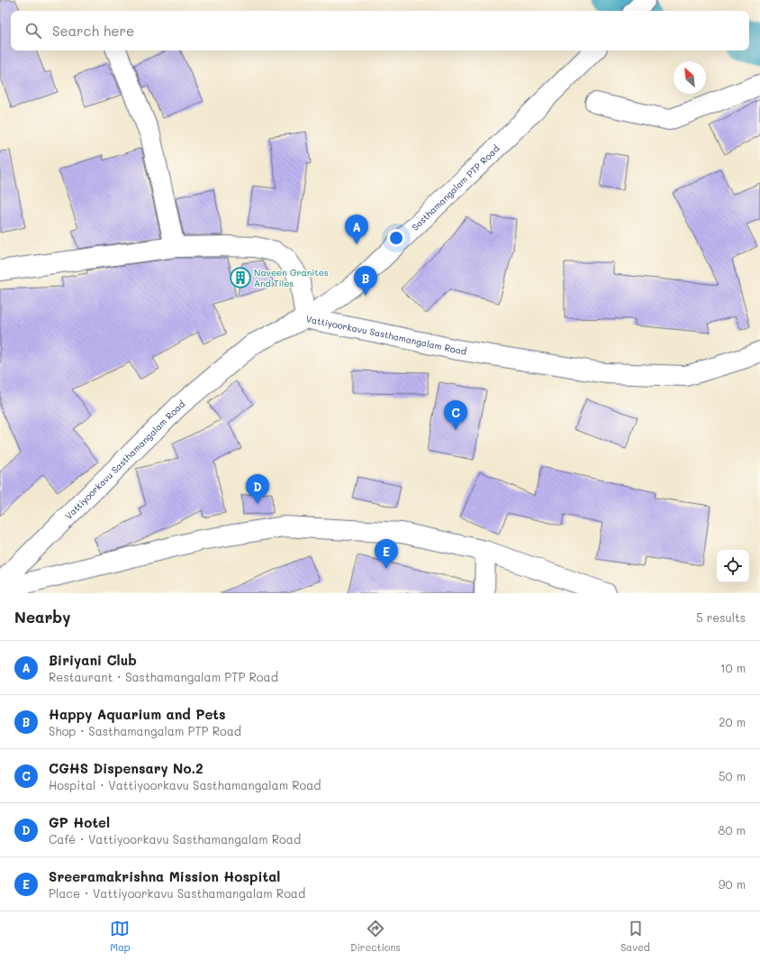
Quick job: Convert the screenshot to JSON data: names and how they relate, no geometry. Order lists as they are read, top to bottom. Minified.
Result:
{"streets":{"street":["Sasthamangalam PTP Road","Vattiyoorkavu Sasthamangalam Road"]},"crossings":[["Sasthamangalam PTP Road","Vattiyoorkavu Sasthamangalam Road"]],"places":{"building":["Naveen Granites And Tiles"]},"north":"top left","page":{"search":"Search here","pins":["A","B","C","D","E"],"heading":["Nearby","5 results"],"list":[{"mark":"A","name":"Biriyani Club","note":"Restaurant · Sasthamangalam PTP Road","value":"10 m"},{"mark":"B","name":"Happy Aquarium and Pets","note":"Shop · Sasthamangalam PTP Road","value":"20 m"},{"mark":"C","name":"CGHS Dispensary No.2","note":"Hospital · Vattiyoorkavu Sasthamangalam Road","value":"50 m"},{"mark":"D","name":"GP Hotel","note":"Café · Vattiyoorkavu Sasthamangalam Road","value":"80 m"},{"mark":"E","name":"Sreeramakrishna Mission Hospital","note":"Place · Vattiyoorkavu Sasthamangalam Road","value":"90 m"}],"nav":["Map","Directions","Saved"]}}
